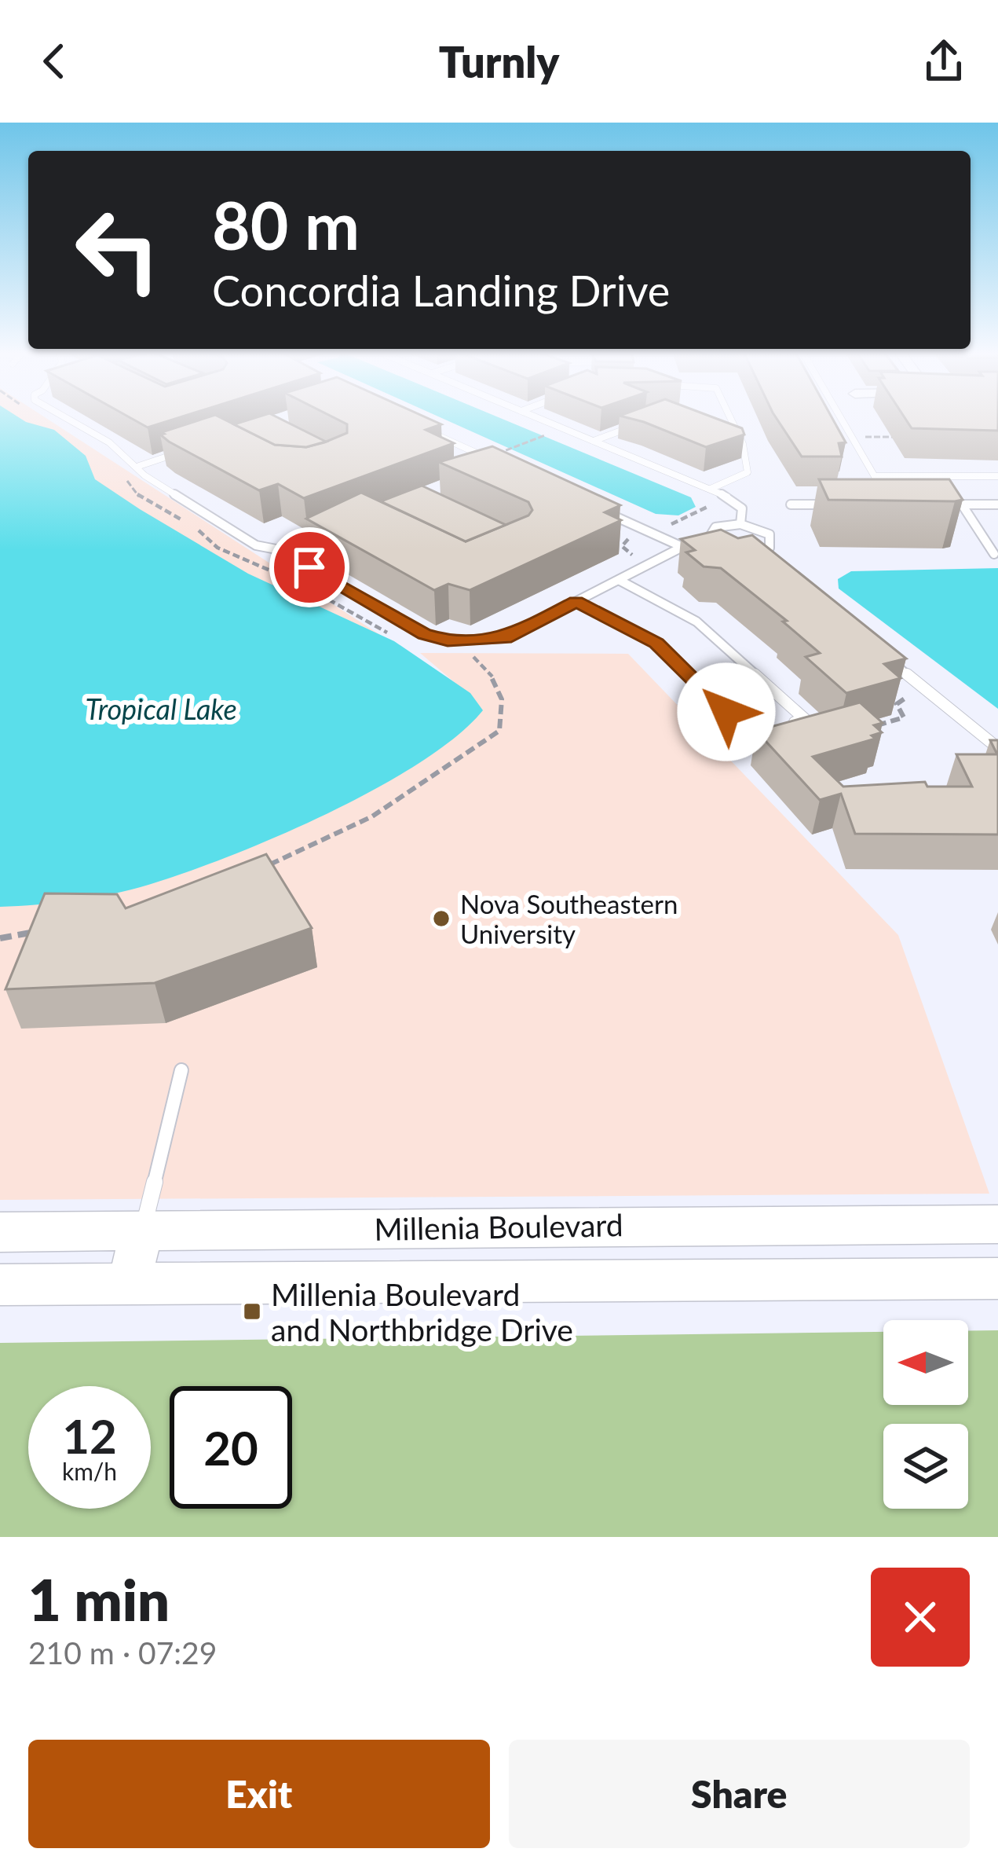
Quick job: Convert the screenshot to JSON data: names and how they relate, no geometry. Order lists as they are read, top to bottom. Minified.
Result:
{"streets":{"street":["Millenia Boulevard"]},"water":["Tropical Lake"],"places":{"other":["Nova Southeastern University"],"transit":["Millenia Boulevard and Northbridge Drive"]},"north":"left","page":{"header":"Turnly","turn":["80 m","Concordia Landing Drive"],"speed":"12 km/h","limit":"20","heading":["1 min","210 m · 07:29"],"buttons":["Exit","Share"]}}
